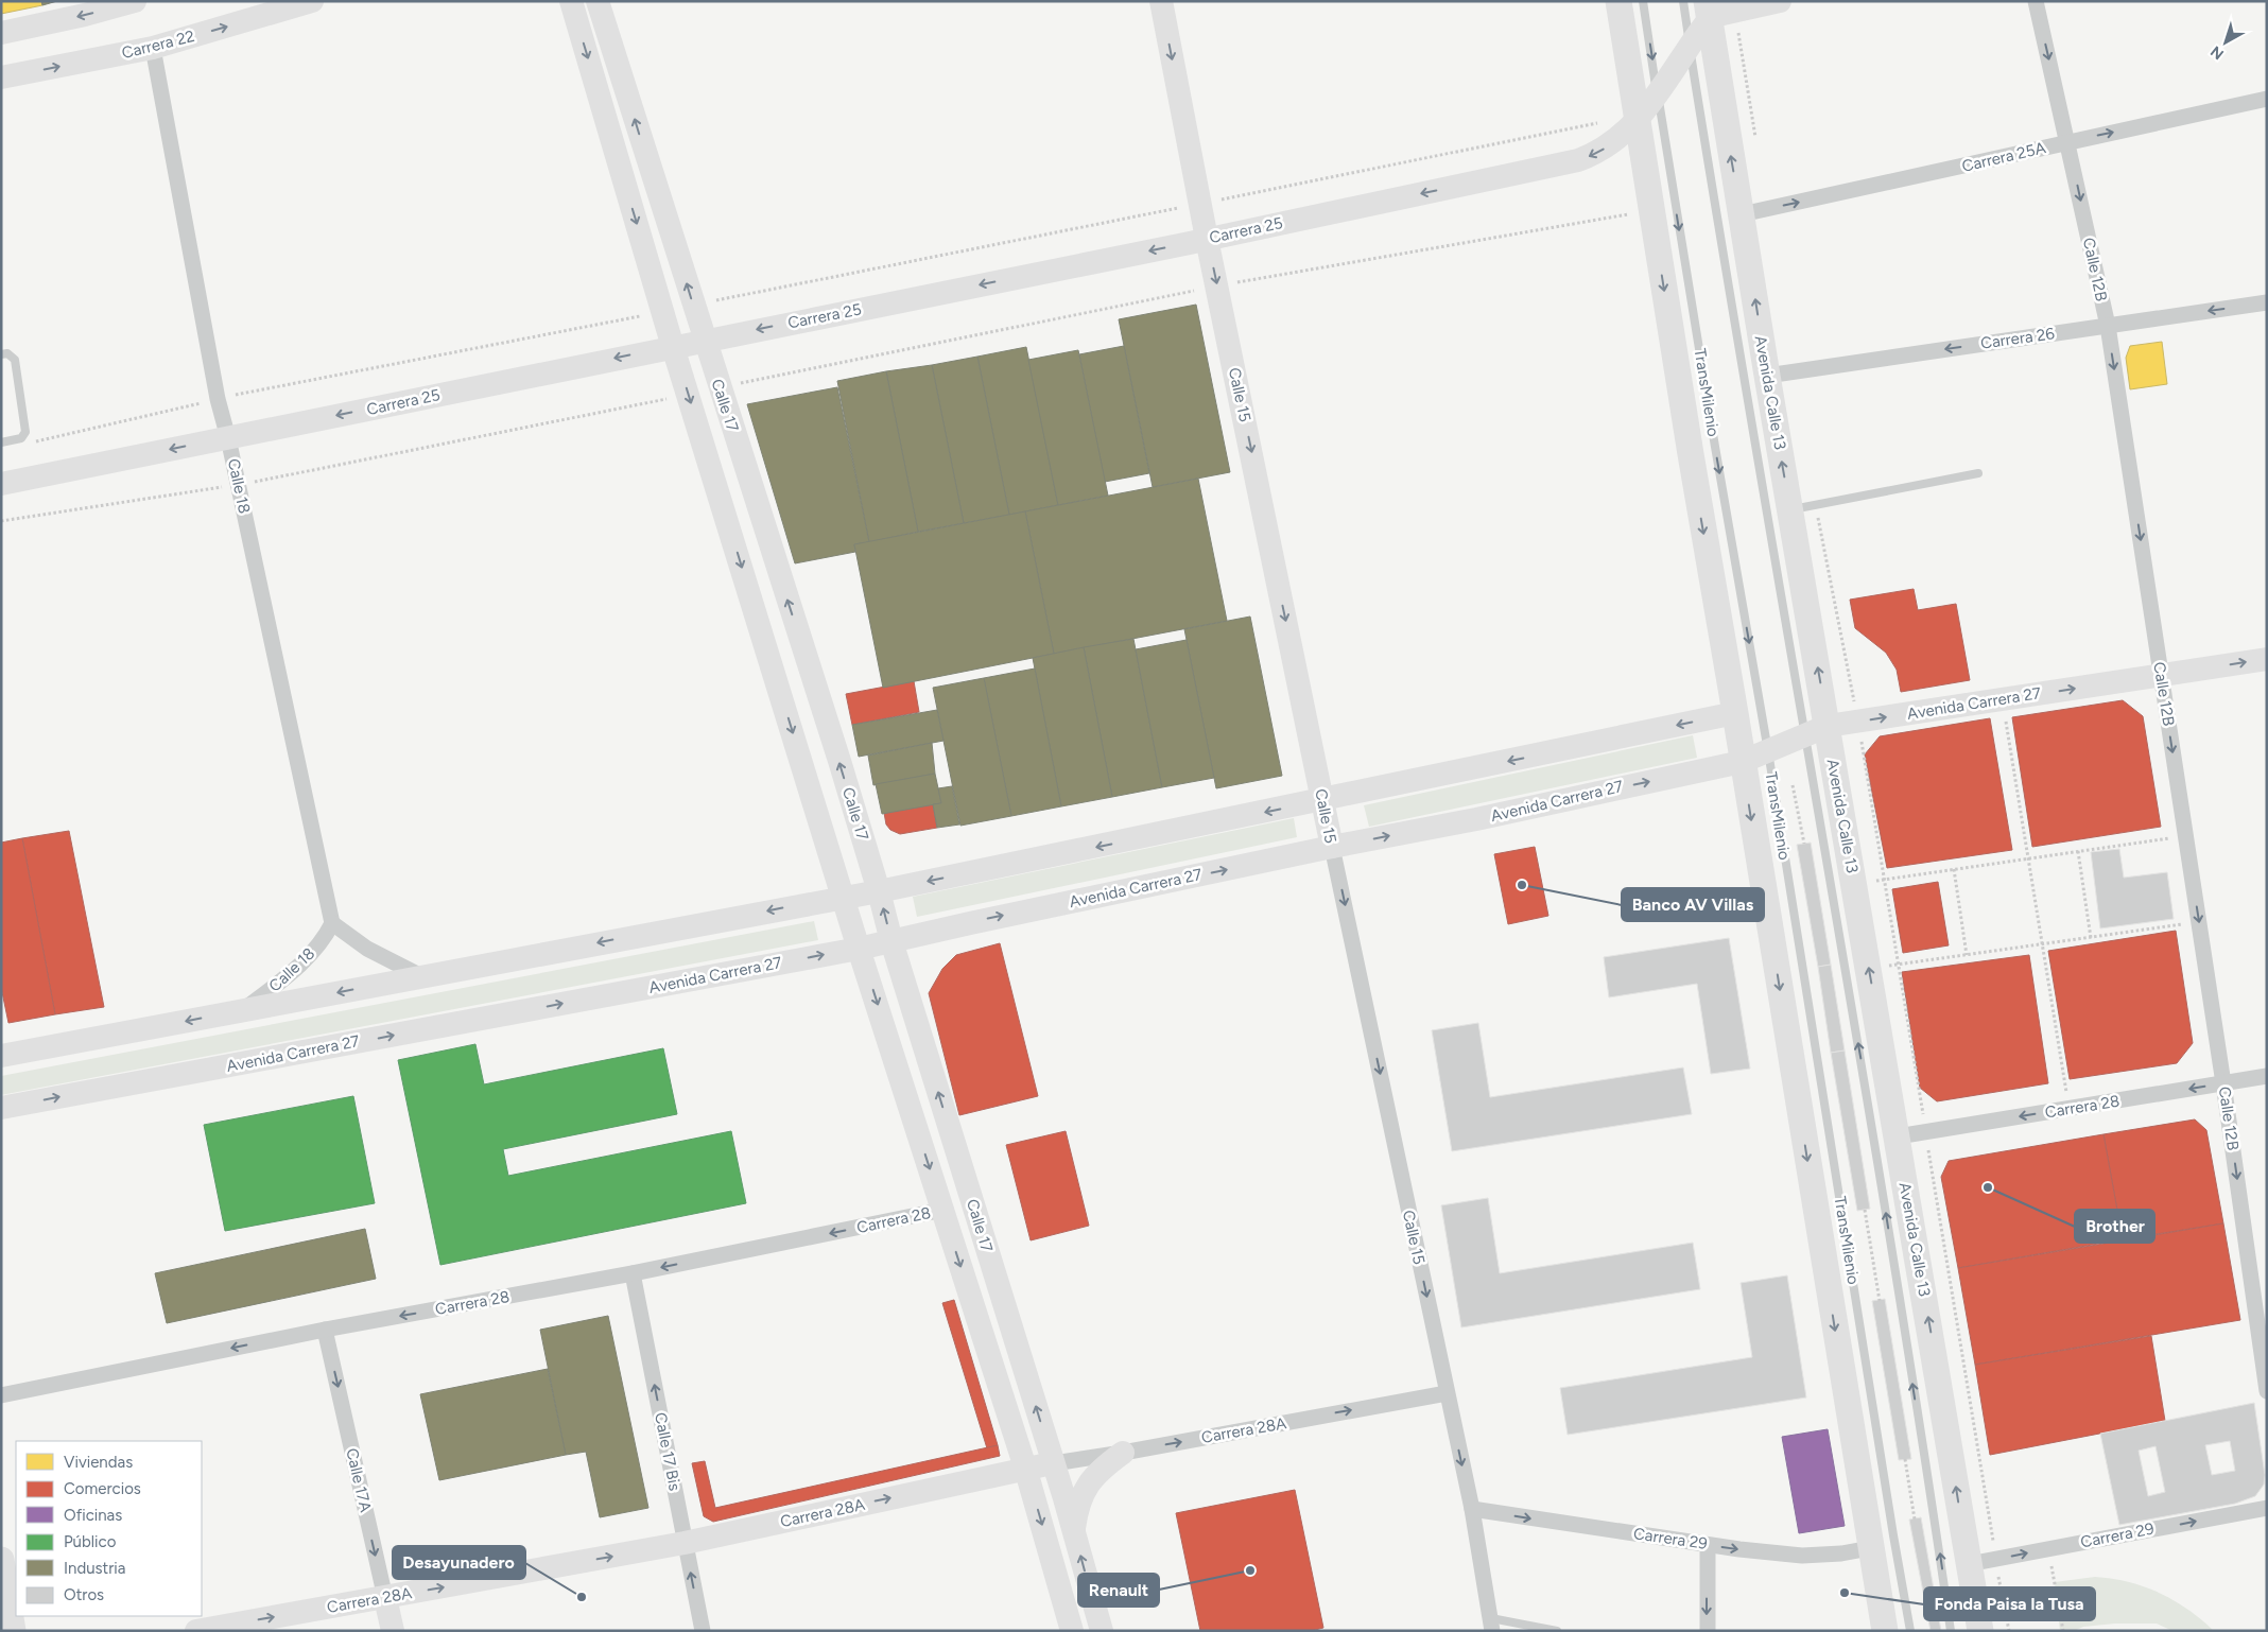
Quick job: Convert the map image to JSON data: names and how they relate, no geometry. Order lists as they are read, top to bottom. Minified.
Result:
{"streets":{"main road":["Avenida Calle 13"],"street":["Carrera 22","Carrera 25A","Carrera 25","Calle 12B","Carrera 26","Calle 15","Calle 17","Calle 18","Avenida Carrera 27","Carrera 28","Carrera 28A","Calle 17 Bis","Calle 17A","Carrera 29"],"lane":["TransMilenio"]},"crossings":[["Carrera 22","Calle 18"],["Carrera 25A","Calle 12B"],["Carrera 25A","Avenida Calle 13"],["Carrera 25","TransMilenio"],["Carrera 25","Avenida Calle 13"],["Carrera 25","Calle 15"],["Carrera 25","Calle 17"],["Carrera 25","Calle 18"],["Calle 12B","Carrera 26"],["Calle 12B","Avenida Carrera 27"],["Calle 12B","Carrera 28"],["Carrera 26","Avenida Calle 13"],["TransMilenio","Avenida Carrera 27"],["Avenida Calle 13","Avenida Carrera 27"],["Avenida Calle 13","Carrera 28"],["Avenida Calle 13","Carrera 29"],["Calle 15","Avenida Carrera 27"],["Calle 15","Carrera 28A"],["Calle 15","Carrera 29"],["Calle 17","Avenida Carrera 27"],["Calle 17","Carrera 28"],["Calle 17","Carrera 28A"],["Carrera 28","Calle 17 Bis"],["Carrera 28","Calle 17A"],["Carrera 28A","Calle 17 Bis"],["Carrera 28A","Calle 17A"]],"one_way":["Carrera 25A","Carrera 25","Calle 12B","Carrera 26","Calle 15","Carrera 28","Carrera 28A","Calle 17 Bis","Calle 17A","Carrera 29"],"places":["Banco AV Villas","Brother","Renault","Fonda Paisa la Tusa","Desayunadero"],"legend":["Viviendas","Comercios","Oficinas","Público","Industria","Otros"],"north":"bottom left"}
